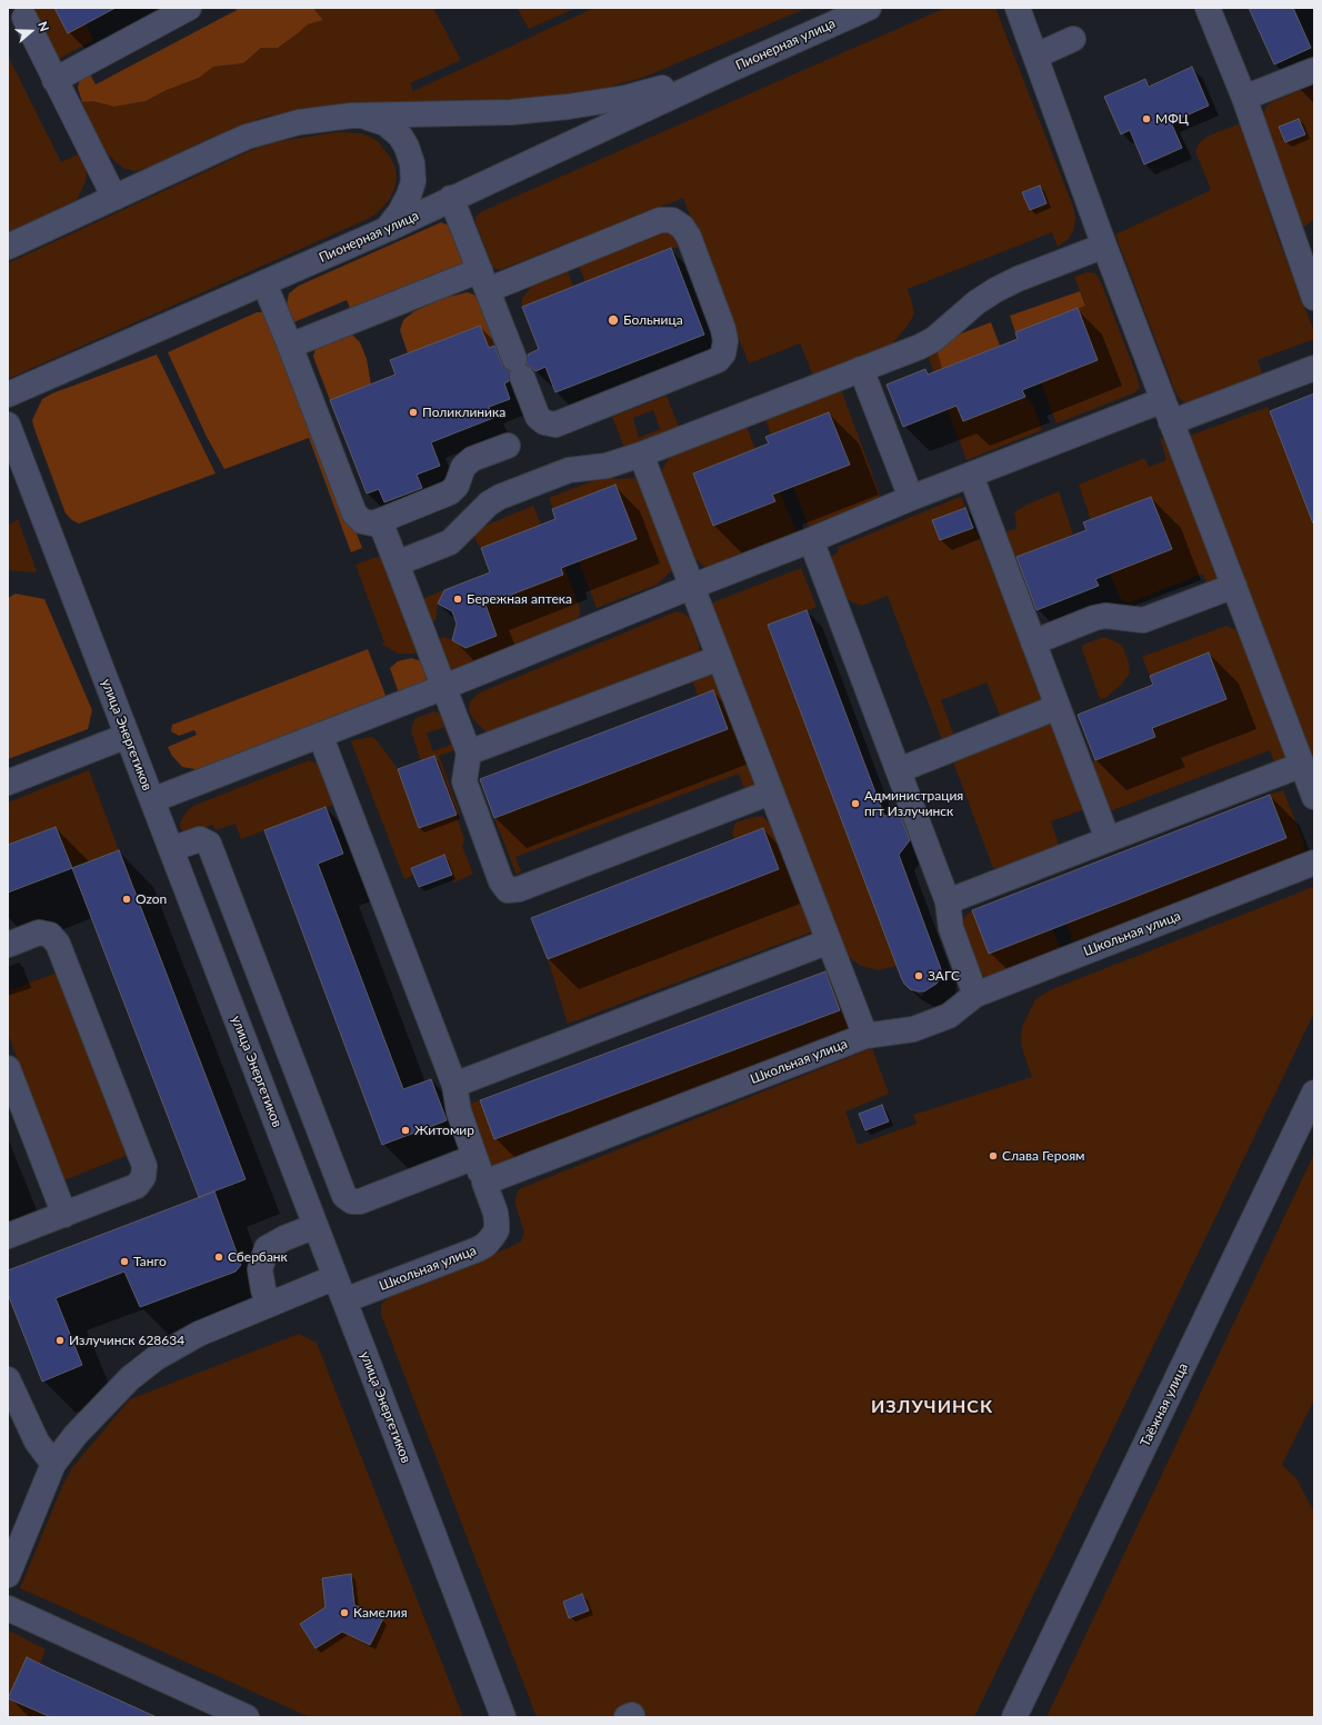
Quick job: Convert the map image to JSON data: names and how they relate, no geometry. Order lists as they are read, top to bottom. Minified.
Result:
{"streets":{"street":["Пионерная улица","улица Энергетиков","Школьная улица","Таёжная улица"]},"crossings":[["улица Энергетиков","Школьная улица"]],"districts":["ИЗЛУЧИНСК"],"places":["МФЦ","Больница","Поликлиника","Бережная аптека","Администрация пгт Излучинск","Ozon","ЗАГС","Житомир","Слава Героям","Сбербанк","Танго","Излучинск 628634","Камелия"],"north":"right"}
